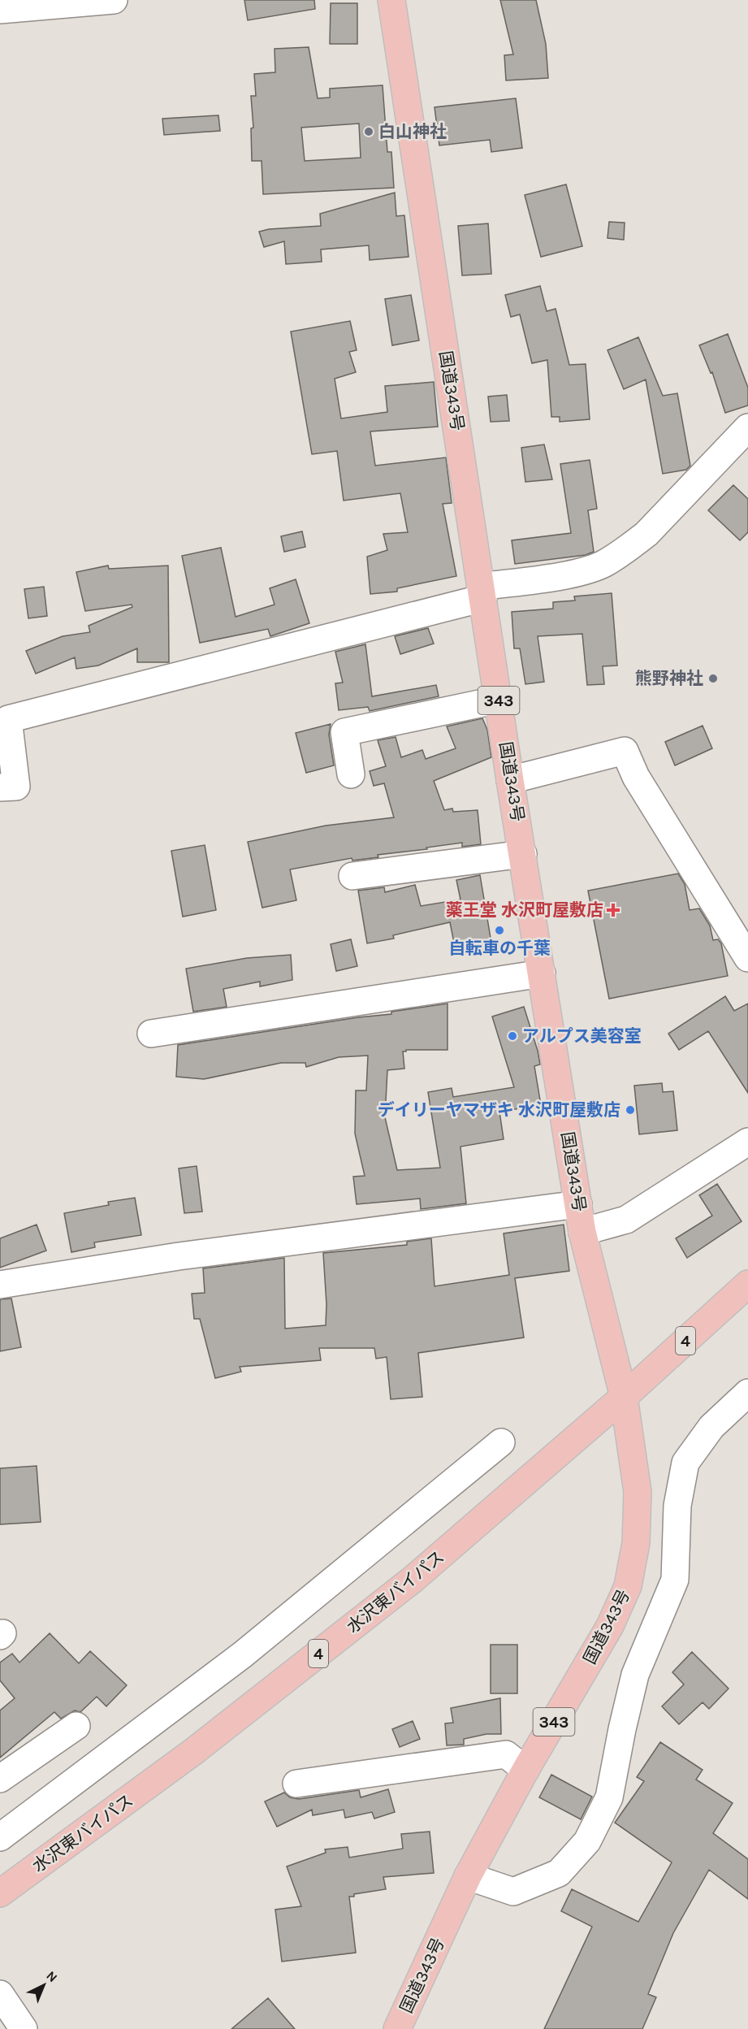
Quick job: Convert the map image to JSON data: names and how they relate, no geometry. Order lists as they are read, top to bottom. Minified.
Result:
{"streets":{"highway":["国道343号","343","4","水沢東バイパス"]},"crossings":[["国道343号","水沢東バイパス"]],"places":{"other":["白山神社","熊野神社","自転車の千葉","アルプス美容室","デイリーヤマザキ 水沢町屋敷店"],"health":["薬王堂 水沢町屋敷店"]},"north":"top right"}
